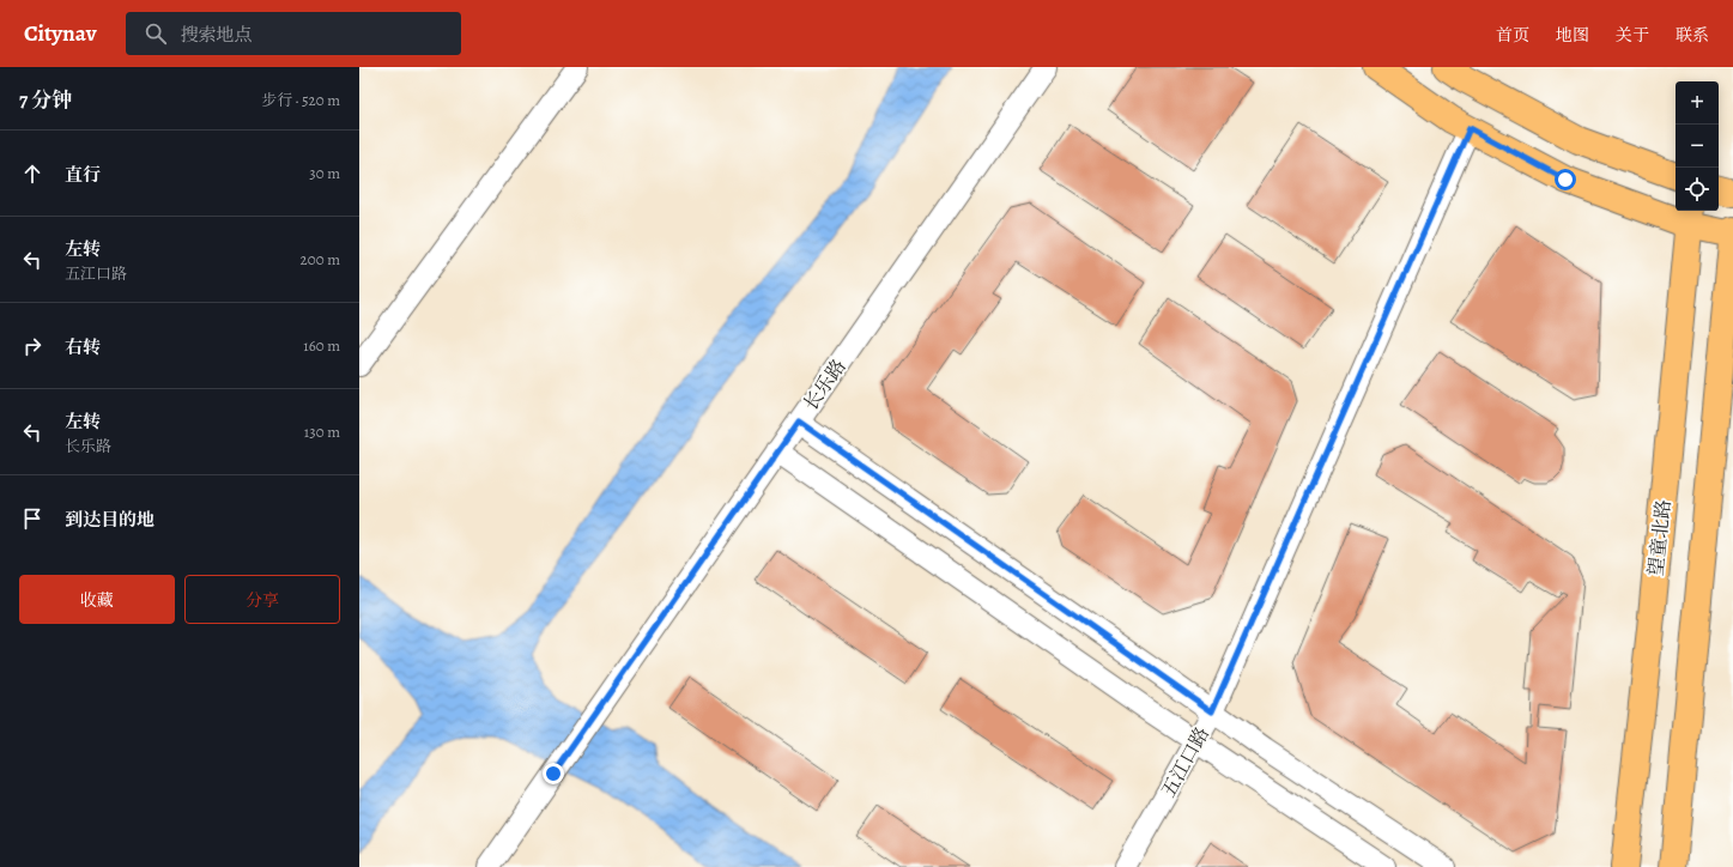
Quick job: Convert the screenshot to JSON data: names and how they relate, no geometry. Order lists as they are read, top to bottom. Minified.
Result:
{"streets":{"main road":["望童北路"],"street":["长乐路","五江口路"]},"page":{"header":"Citynav","search":"搜索地点","nav":["首页","地图","关于","联系"],"heading":["7 分钟","步行 · 520 m"],"map_buttons":["+","−"],"list":[["直行","30 m"],["左转","五江口路","200 m"],["右转","160 m"],["左转","长乐路","130 m"],"到达目的地"],"buttons":["收藏","分享"]}}
